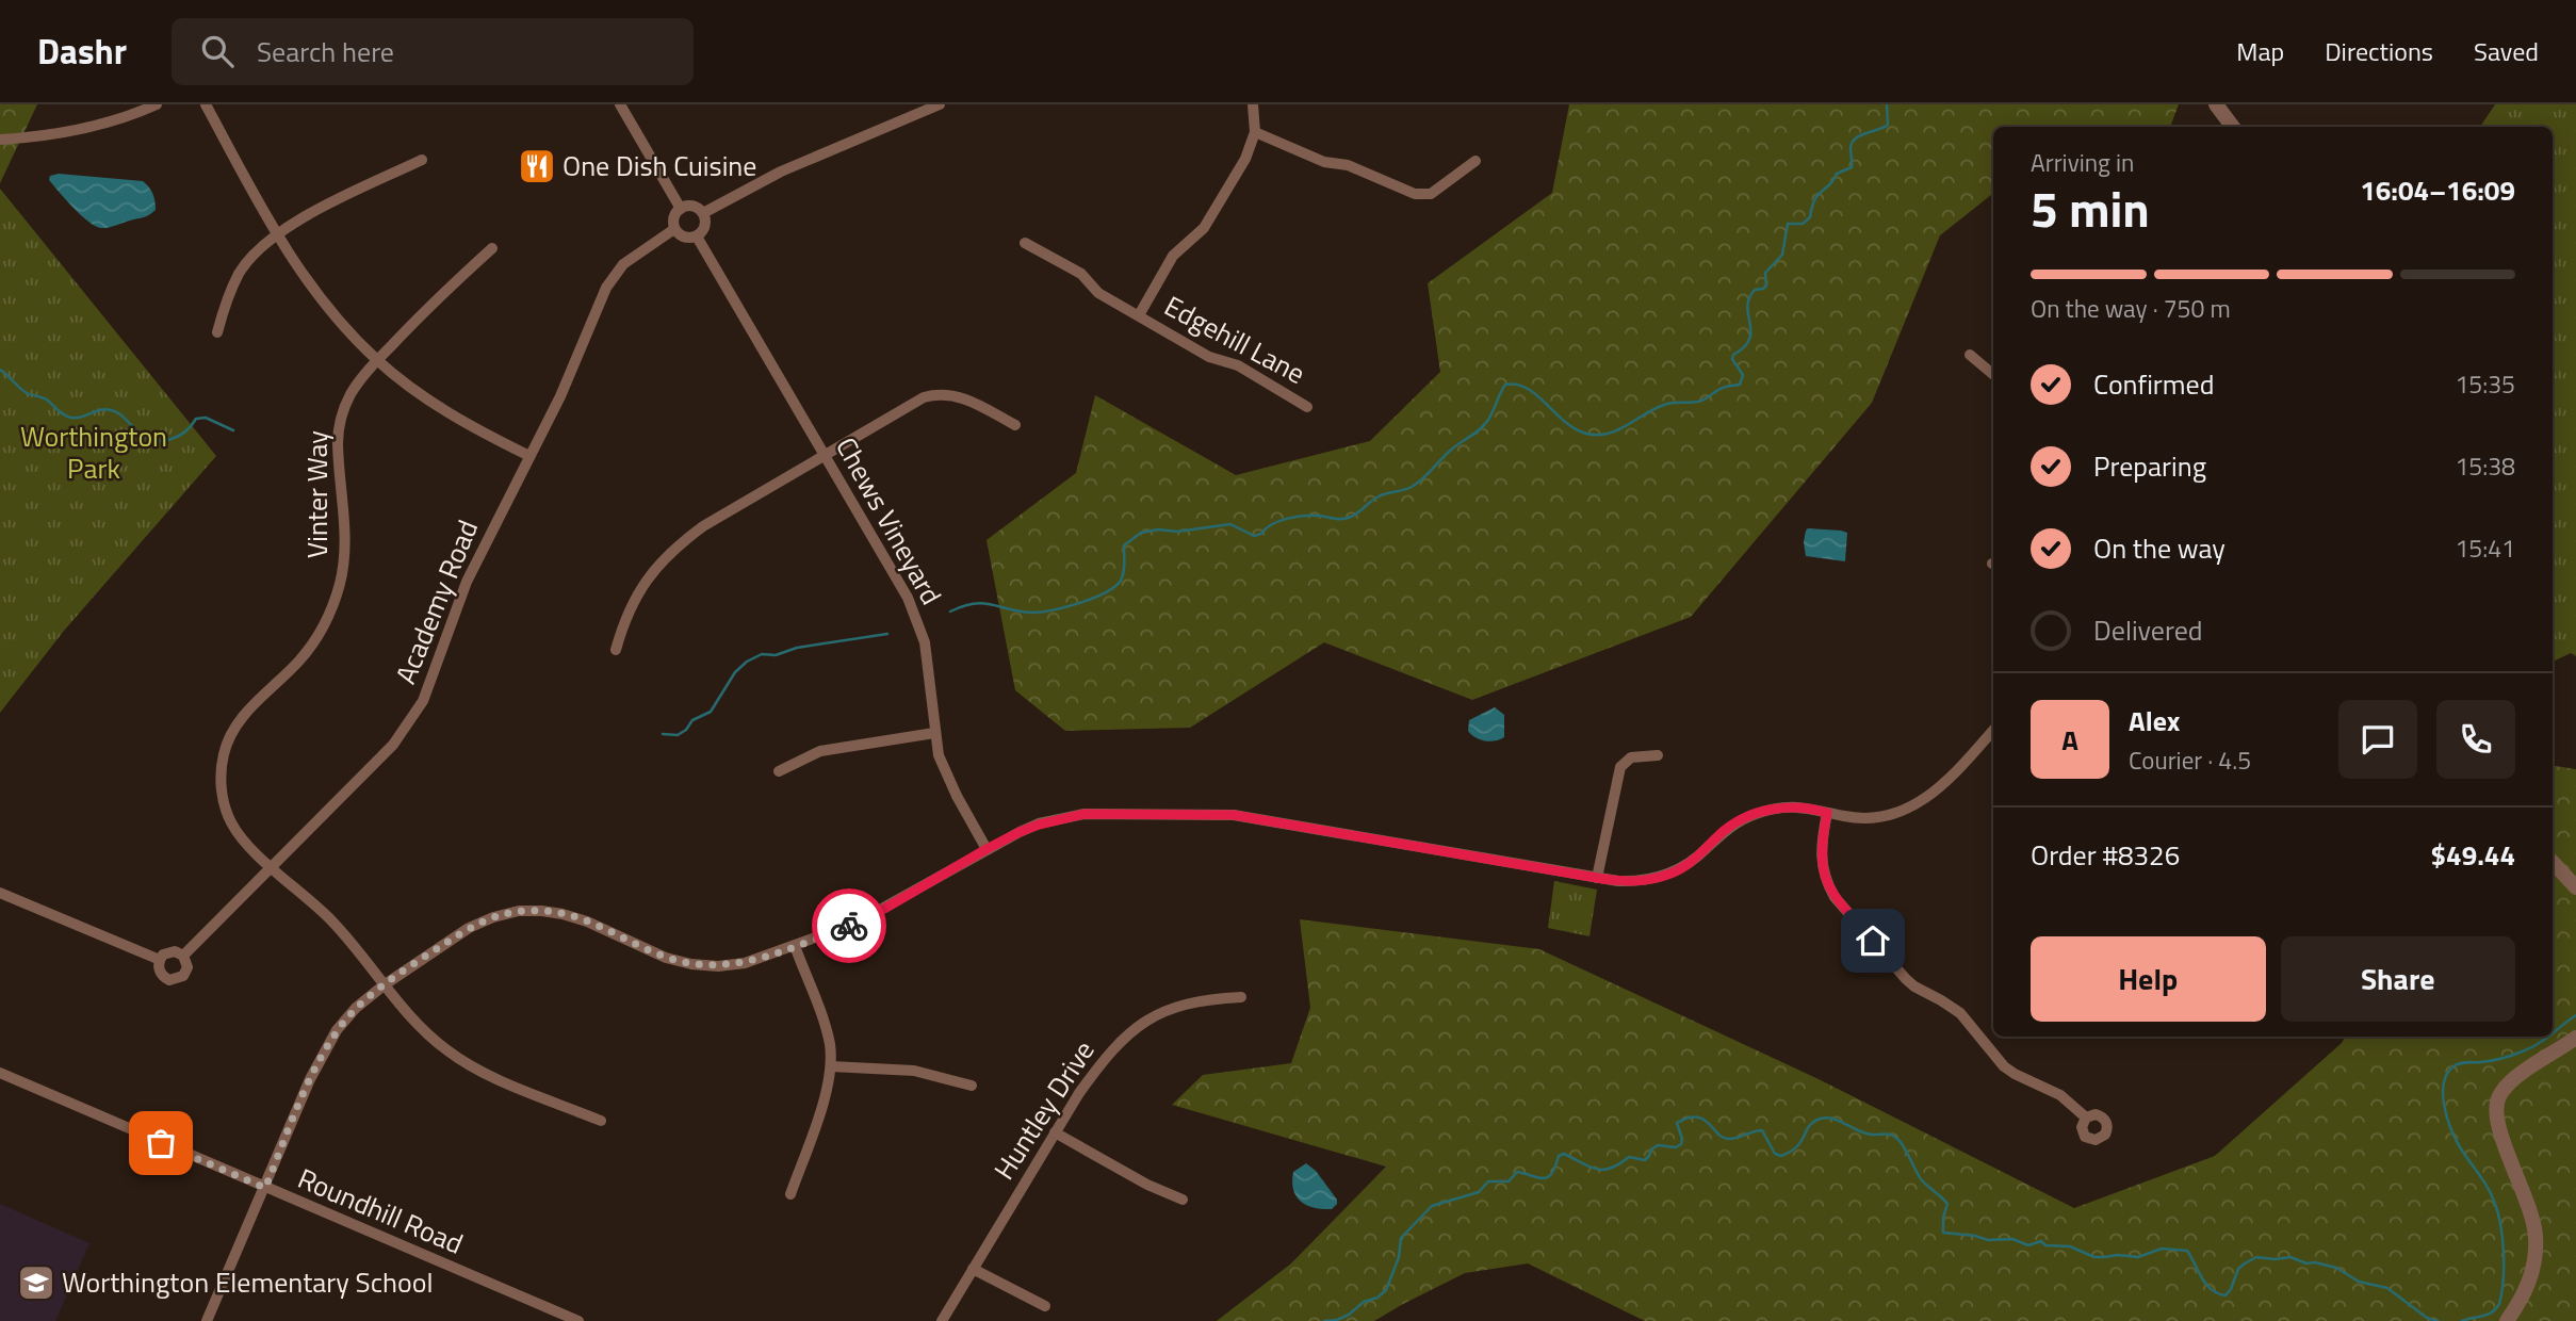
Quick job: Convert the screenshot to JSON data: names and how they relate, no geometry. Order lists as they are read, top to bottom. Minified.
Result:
{"streets":{"street":["Edgehill Lane","Vinter Way","Chews Vineyard","Academy Road","Huntley Drive","Roundhill Road"]},"crossings":[["Vinter Way","Academy Road"],["Chews Vineyard","Academy Road"]],"parks":["Worthington Park"],"places":{"restaurant":["One Dish Cuisine"],"school or university":["Worthington Elementary School"]},"page":{"header":"Dashr","search":"Search here","nav":["Map","Directions","Saved"],"heading":["5 min","Arriving in","16:04–16:09"],"panel":["Alex","Courier · 4.5","Order #8326","$49.44"],"bar":"On the way · 750 m","list":[["Confirmed","15:35"],["Preparing","15:38"],["On the way","15:41"],"Delivered"],"round":"A","buttons":["Help","Share"]}}
